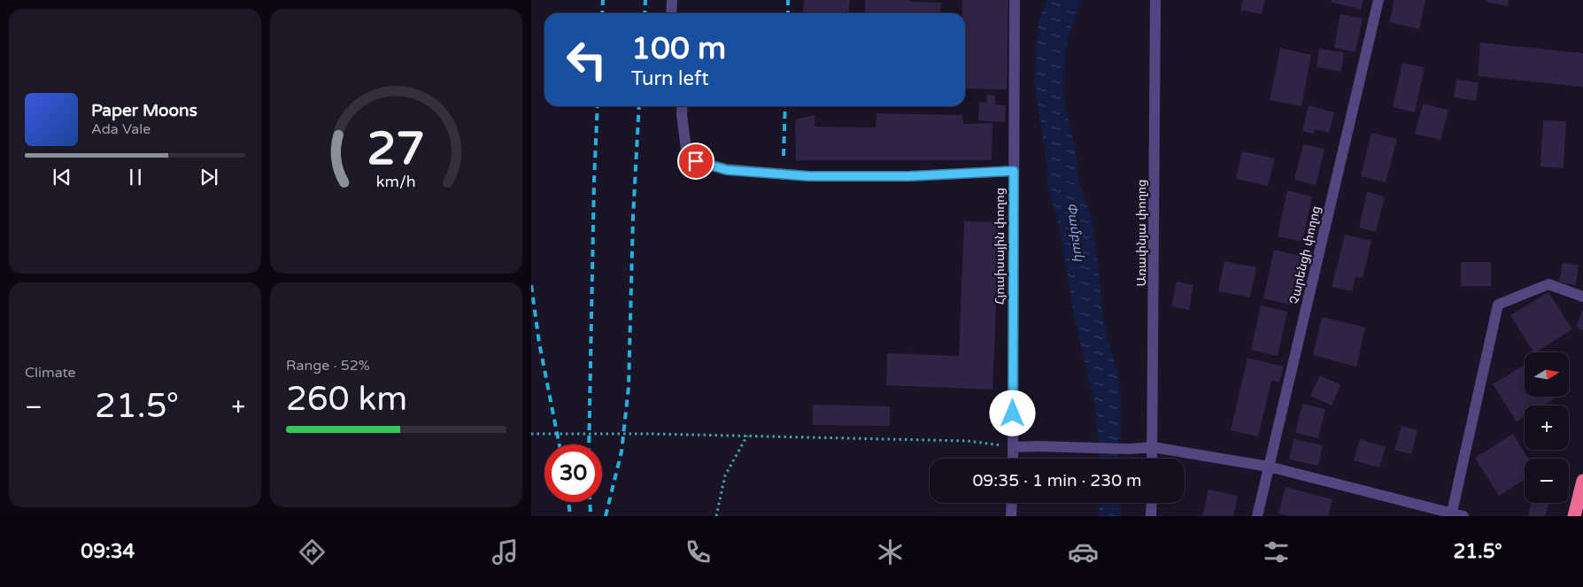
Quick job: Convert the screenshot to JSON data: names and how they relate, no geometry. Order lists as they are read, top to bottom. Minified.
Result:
{"streets":{"street":["Առափնյա փողոց","Հյուսիսային փողոց","Չարենցի փողոց"]},"water":["Փամբակ"],"north":"right","page":{"turn":["100 m","Turn left"],"song":["Paper Moons","Ada Vale"],"tile":["Climate",["Range · 52%","260 km"]],"map_buttons":["+","−"],"heat":["−","21.5°","+"],"limit":"30","trip":"09:35 · 1 min · 230 m","tabs":["09:34","21.5°"],"gauge":["27","km/h"]}}
